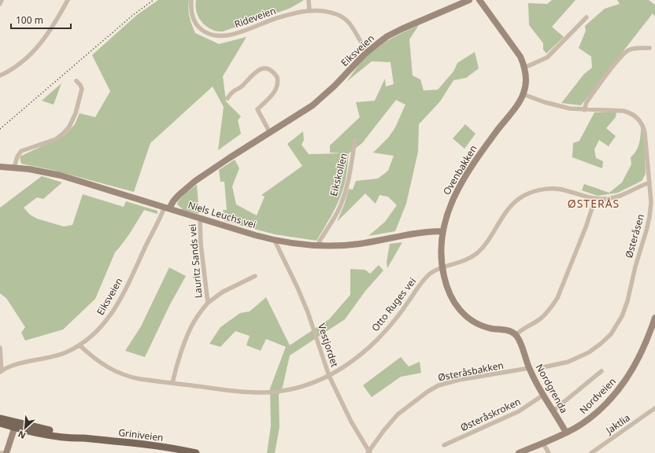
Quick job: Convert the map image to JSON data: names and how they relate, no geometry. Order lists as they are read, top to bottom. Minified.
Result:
{"streets":{"main road":["Griniveien"],"street":["Rideveien","Eiksveien","Ovenbakken","Eikskollen","Niels Leuchs vei","Østeråsen","Lauritz Sands vei","Otto Ruges vei","Vestjordet","Østeråsbakken","Nordgrenda","Nordveien","Østeråskroken","Jaktlia"]},"crossings":[["Rideveien","Eiksveien"],["Eiksveien","Niels Leuchs vei"],["Eiksveien","Otto Ruges vei"],["Ovenbakken","Niels Leuchs vei"],["Ovenbakken","Østeråsen"],["Ovenbakken","Otto Ruges vei"],["Ovenbakken","Nordgrenda"],["Eikskollen","Niels Leuchs vei"],["Niels Leuchs vei","Lauritz Sands vei"],["Niels Leuchs vei","Vestjordet"],["Østeråsen","Otto Ruges vei"],["Lauritz Sands vei","Otto Ruges vei"],["Otto Ruges vei","Vestjordet"],["Vestjordet","Østeråsbakken"],["Østeråsbakken","Nordgrenda"],["Nordgrenda","Nordveien"],["Nordgrenda","Østeråskroken"]],"districts":["ØSTERÅS"],"scale_bar":"100 m","north":"bottom left"}
